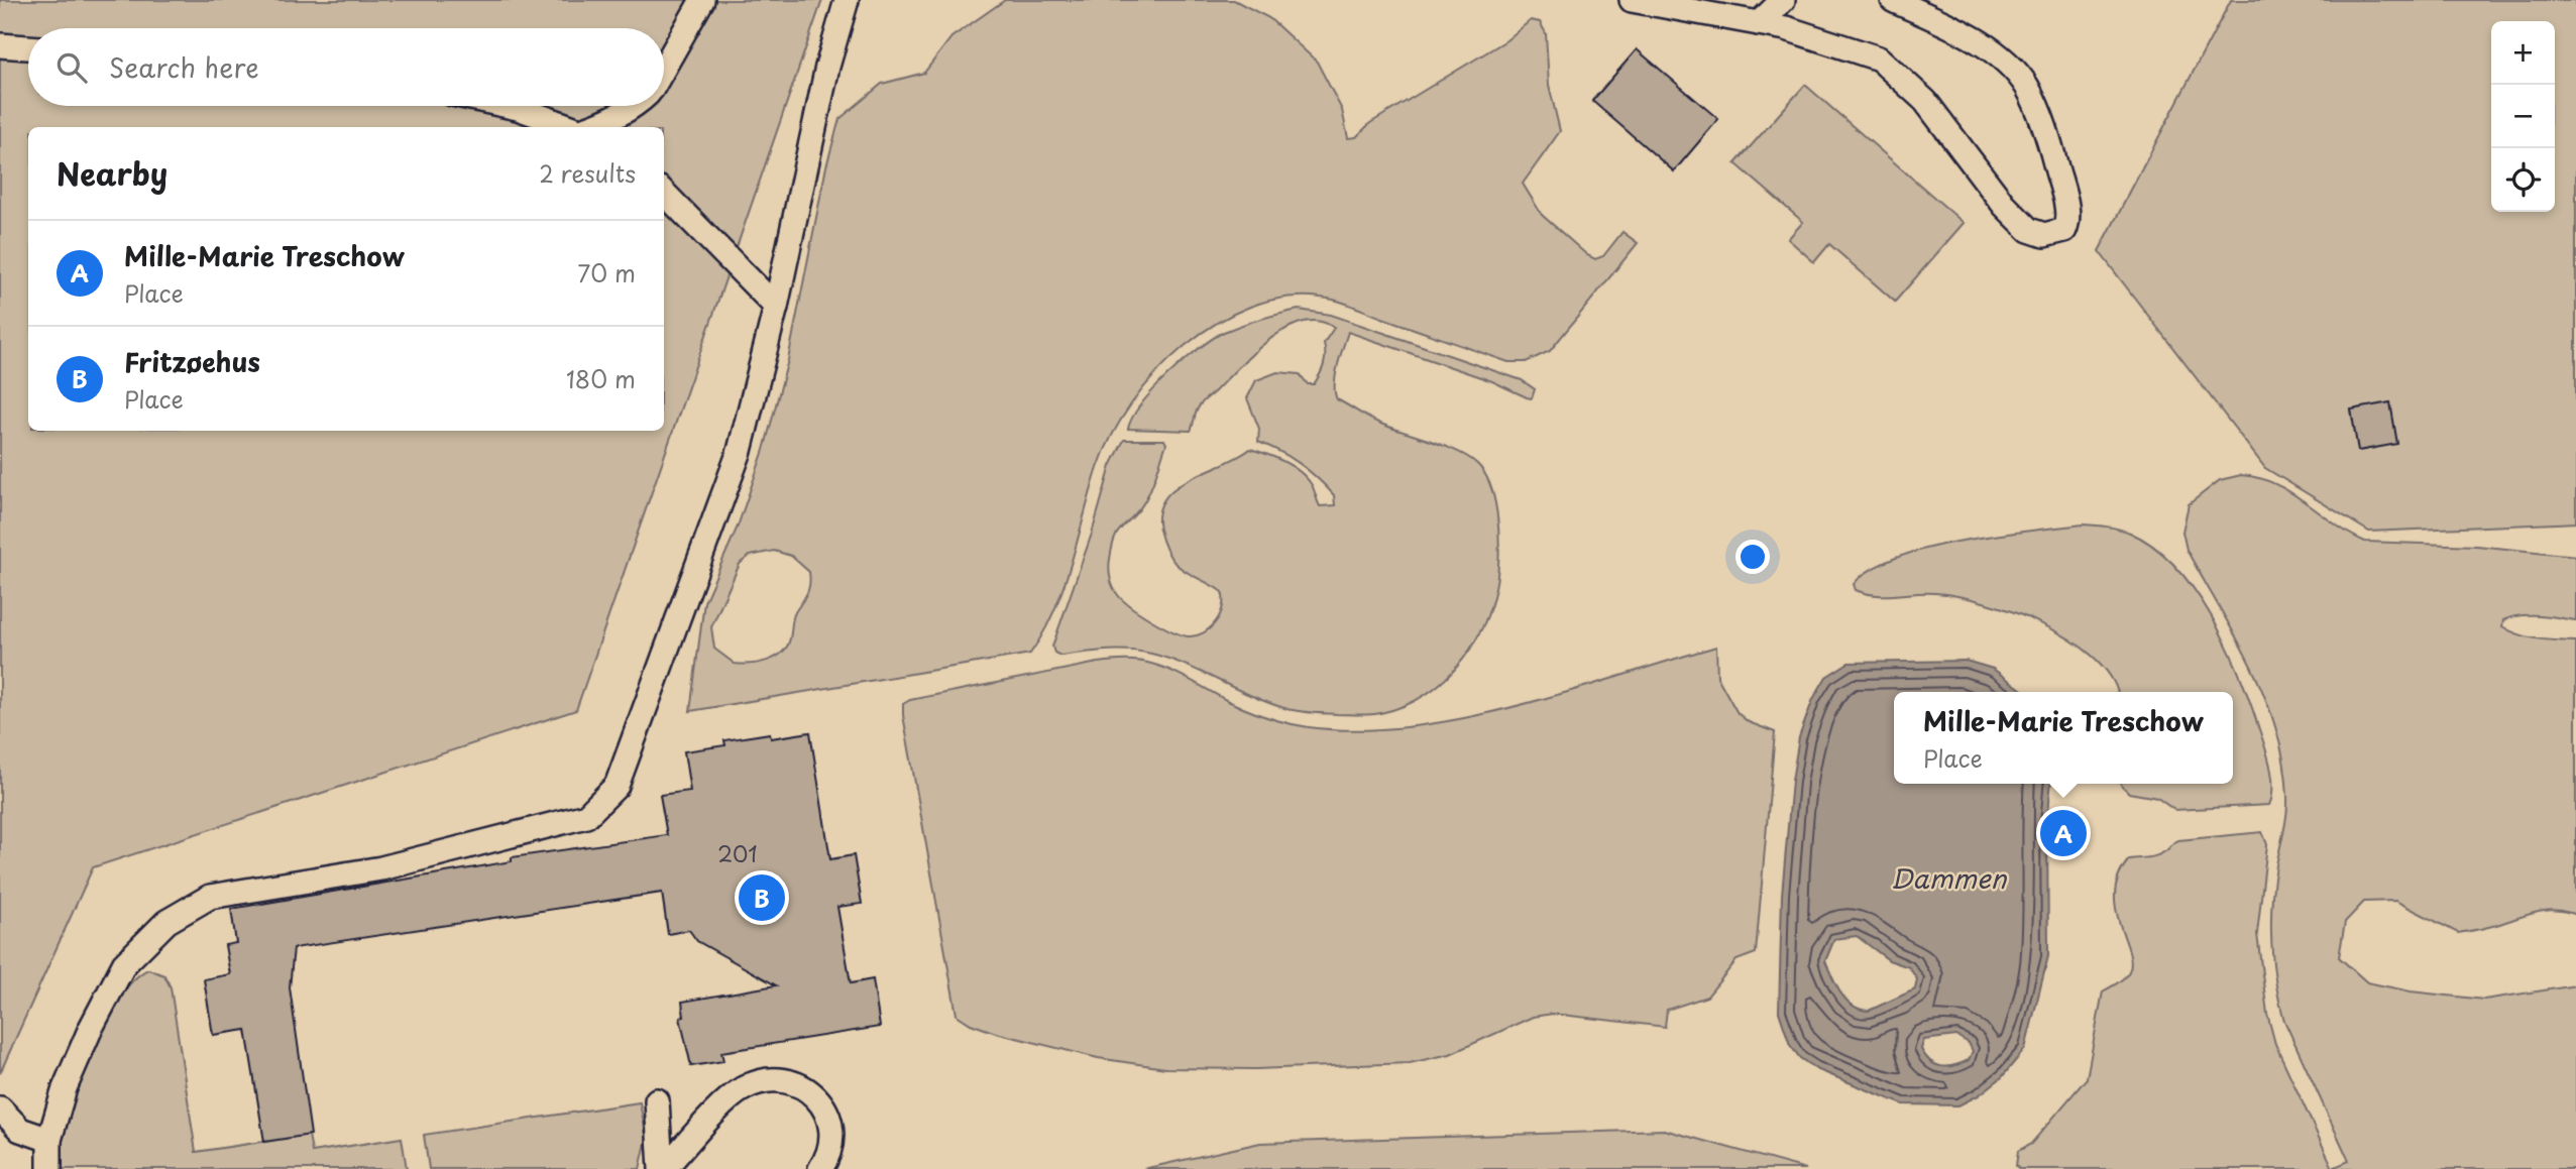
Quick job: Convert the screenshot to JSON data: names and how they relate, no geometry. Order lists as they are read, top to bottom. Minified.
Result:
{"water":["Dammen"],"house_numbers":["201"],"page":{"map_buttons":["+","−"],"search":"Search here","heading":["Nearby","2 results"],"list":[{"mark":"A","name":"Mille-Marie Treschow","note":"Place","value":"70 m"},{"mark":"B","name":"Fritzøehus","note":"Place","value":"180 m"}],"popup":["Mille-Marie Treschow","Place"],"pins":["A","B"]}}
